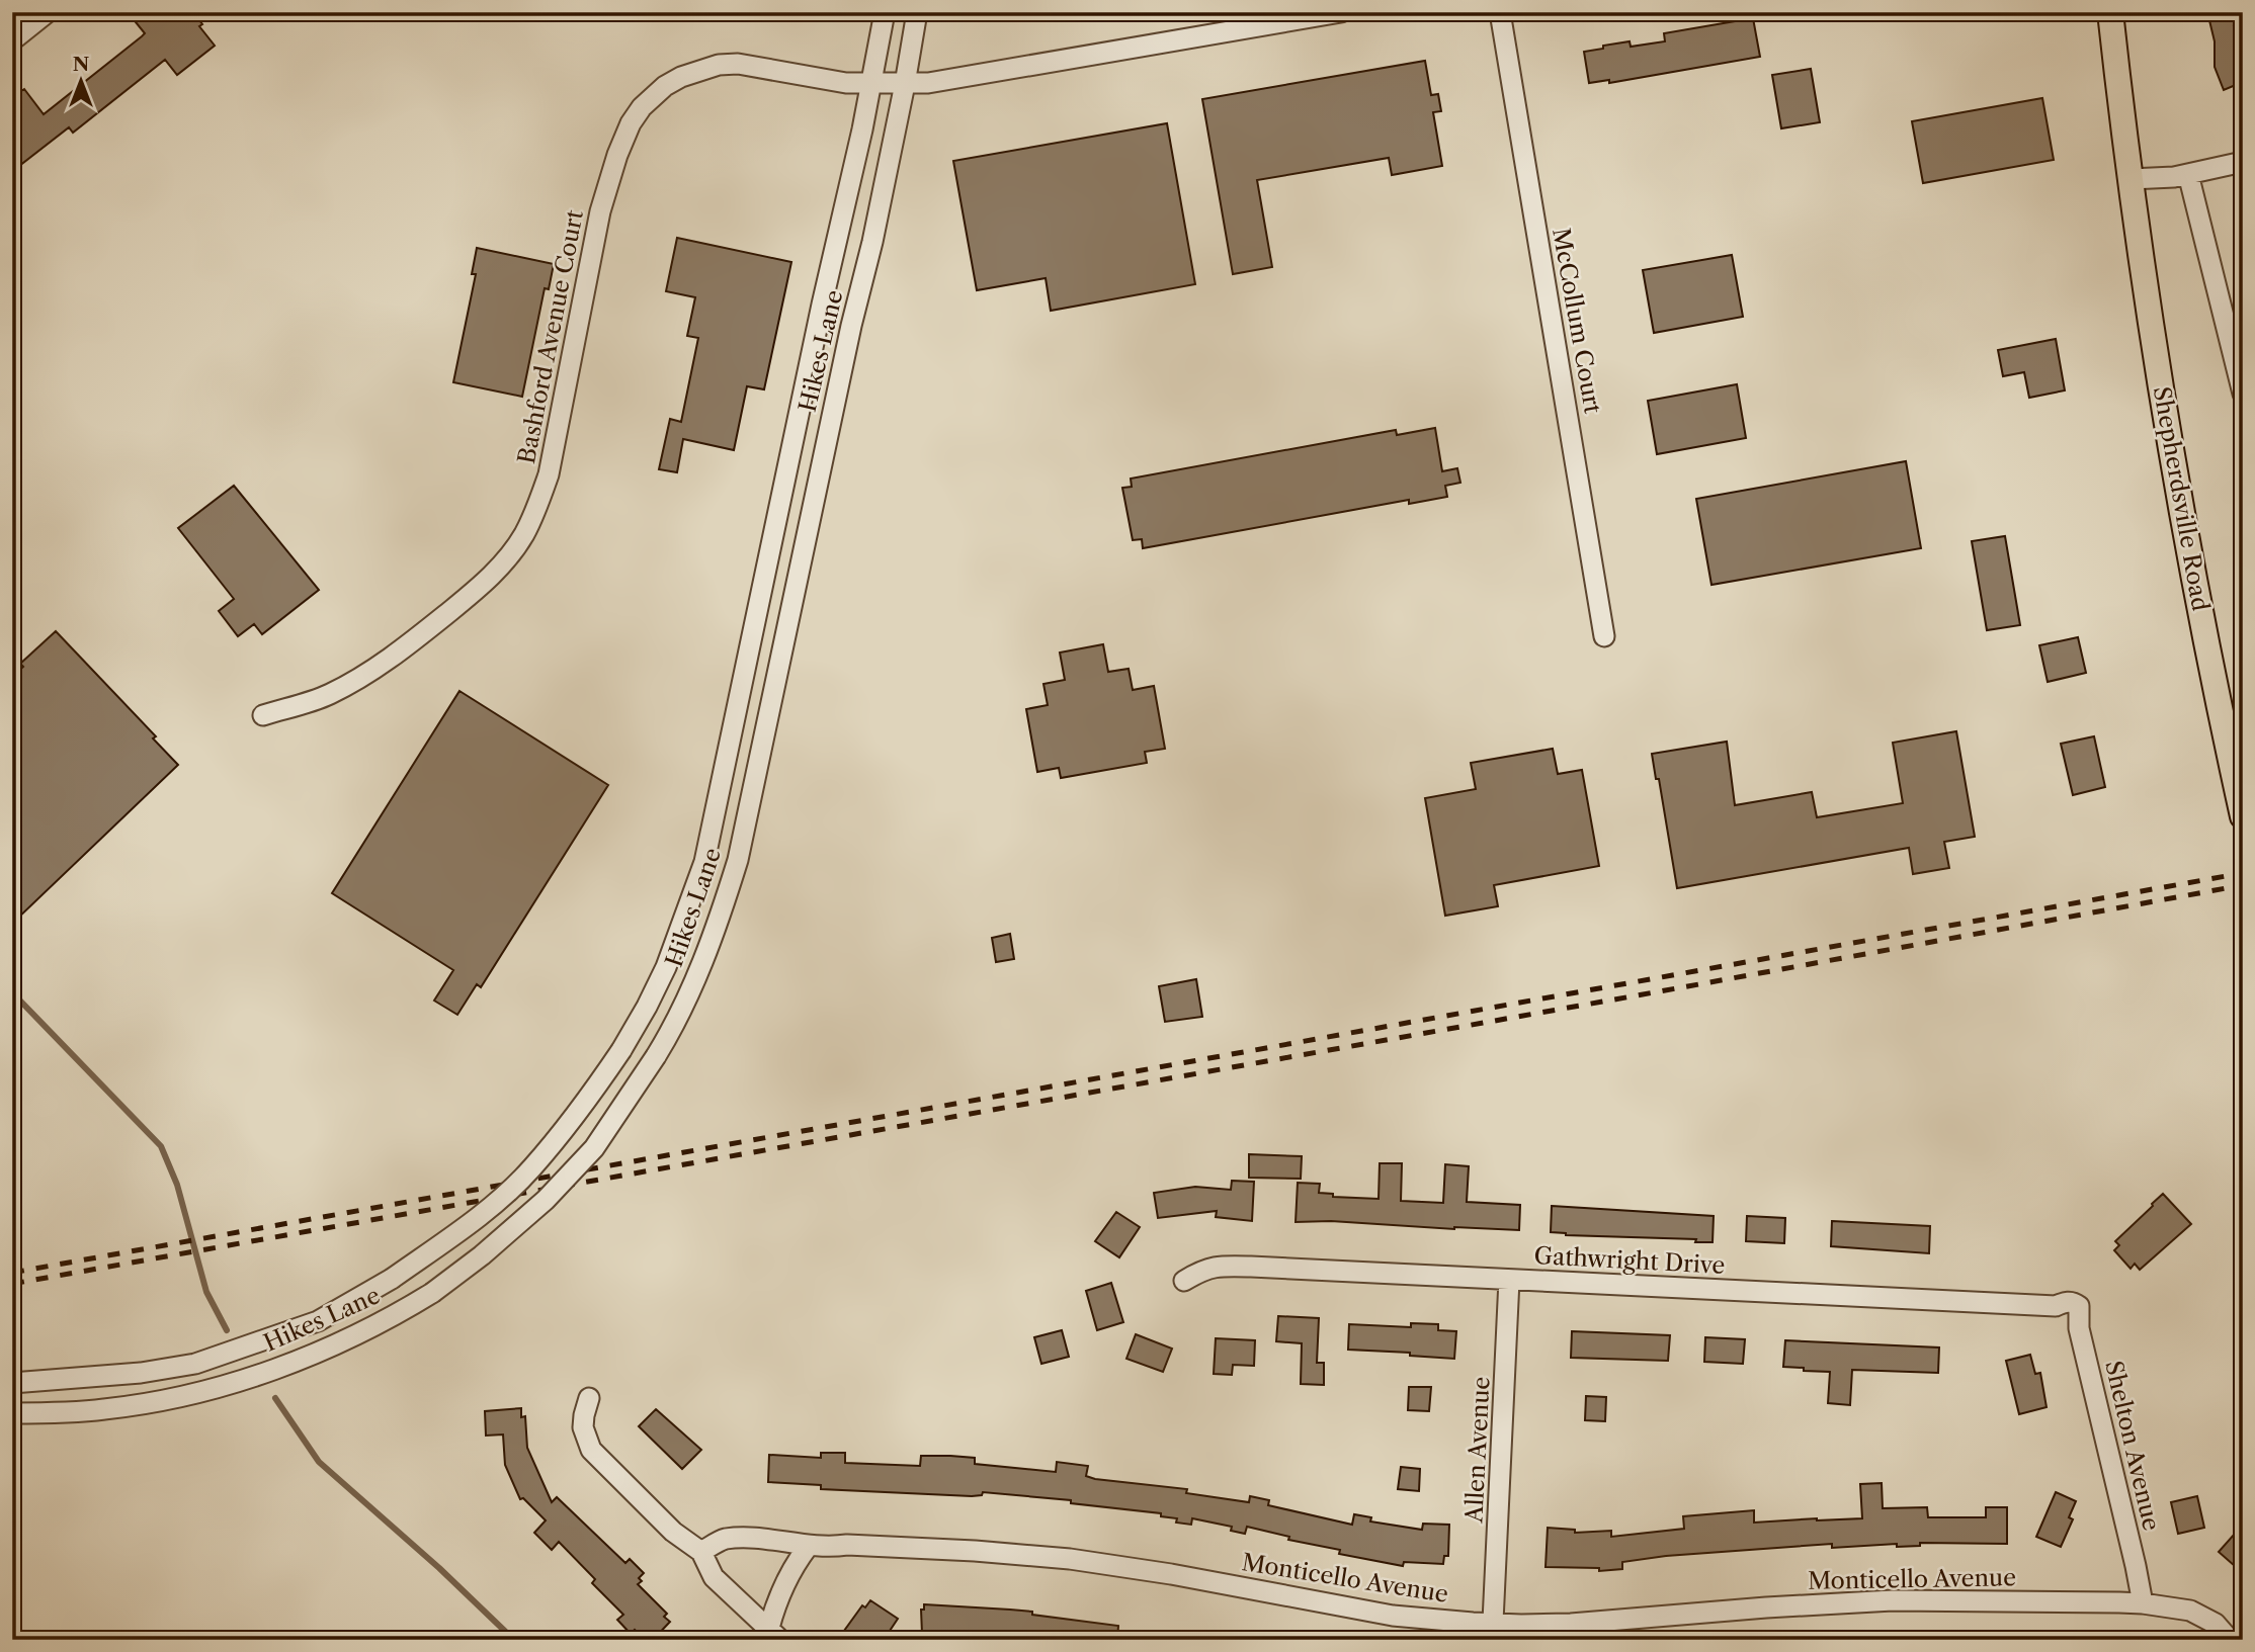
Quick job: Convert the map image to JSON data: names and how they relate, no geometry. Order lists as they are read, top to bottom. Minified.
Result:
{"streets":{"main road":["Shepherdsville Road"],"street":["McCollum Court","Bashford Avenue Court","Hikes Lane","Gathwright Drive","Shelton Avenue","Allen Avenue","Monticello Avenue"]},"crossings":[["Bashford Avenue Court","Hikes Lane"],["Gathwright Drive","Shelton Avenue"],["Gathwright Drive","Allen Avenue"],["Shelton Avenue","Monticello Avenue"],["Allen Avenue","Monticello Avenue"]],"north":"top"}
